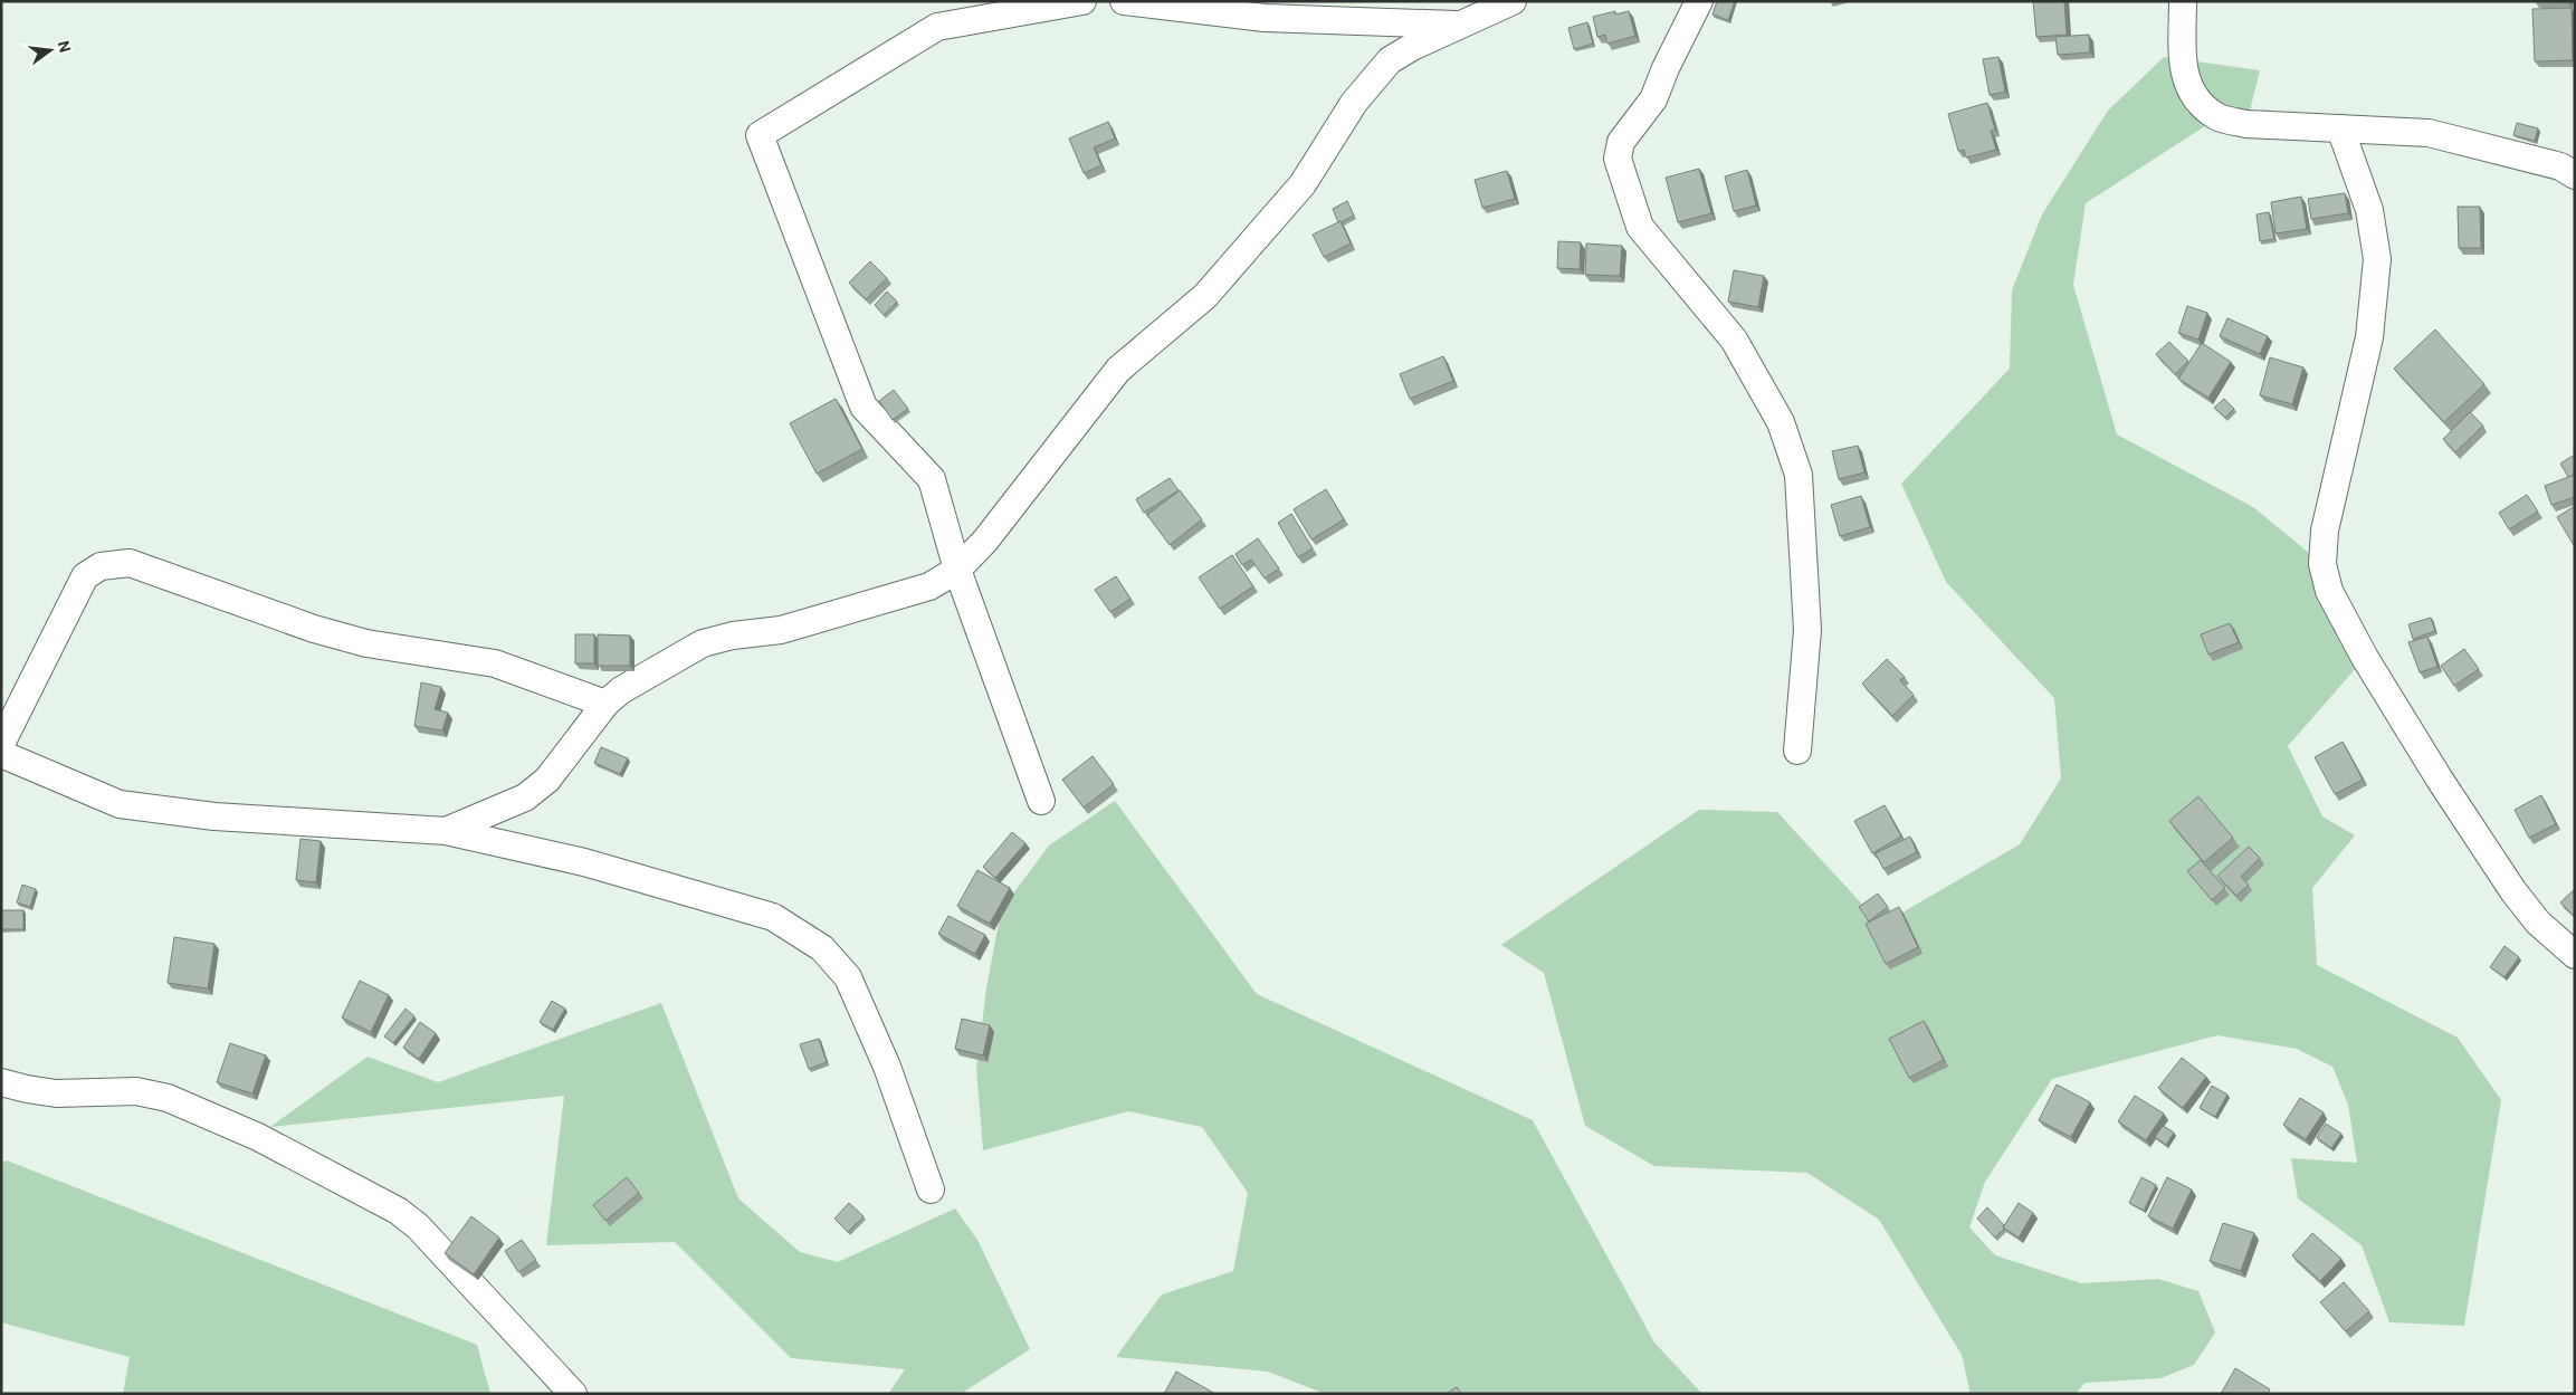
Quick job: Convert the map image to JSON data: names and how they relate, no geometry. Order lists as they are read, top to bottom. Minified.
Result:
{"north":"right"}
